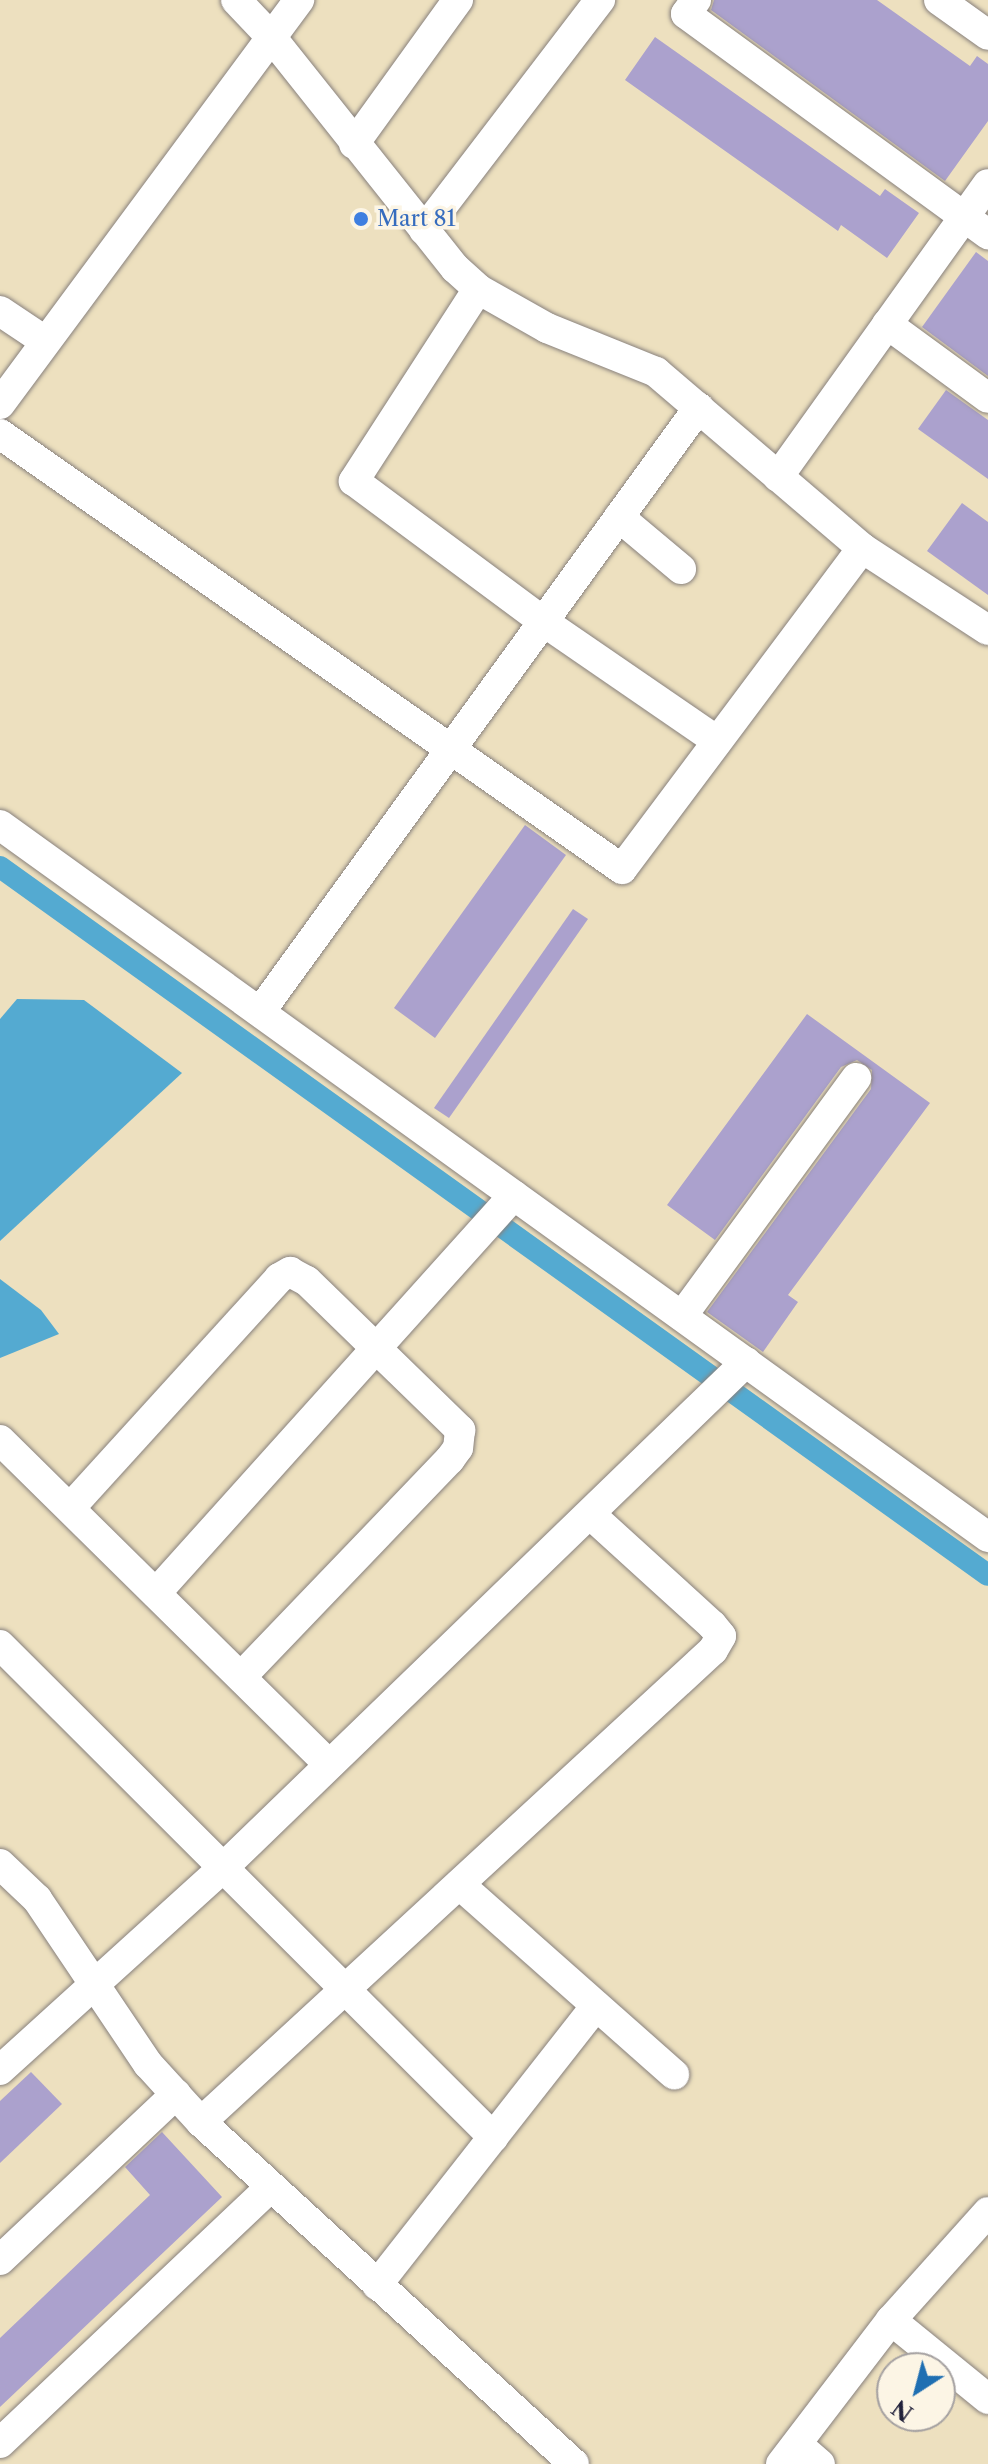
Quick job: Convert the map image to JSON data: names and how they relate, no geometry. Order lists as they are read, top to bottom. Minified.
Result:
{"places":["Mart 81"],"north":"bottom left"}
